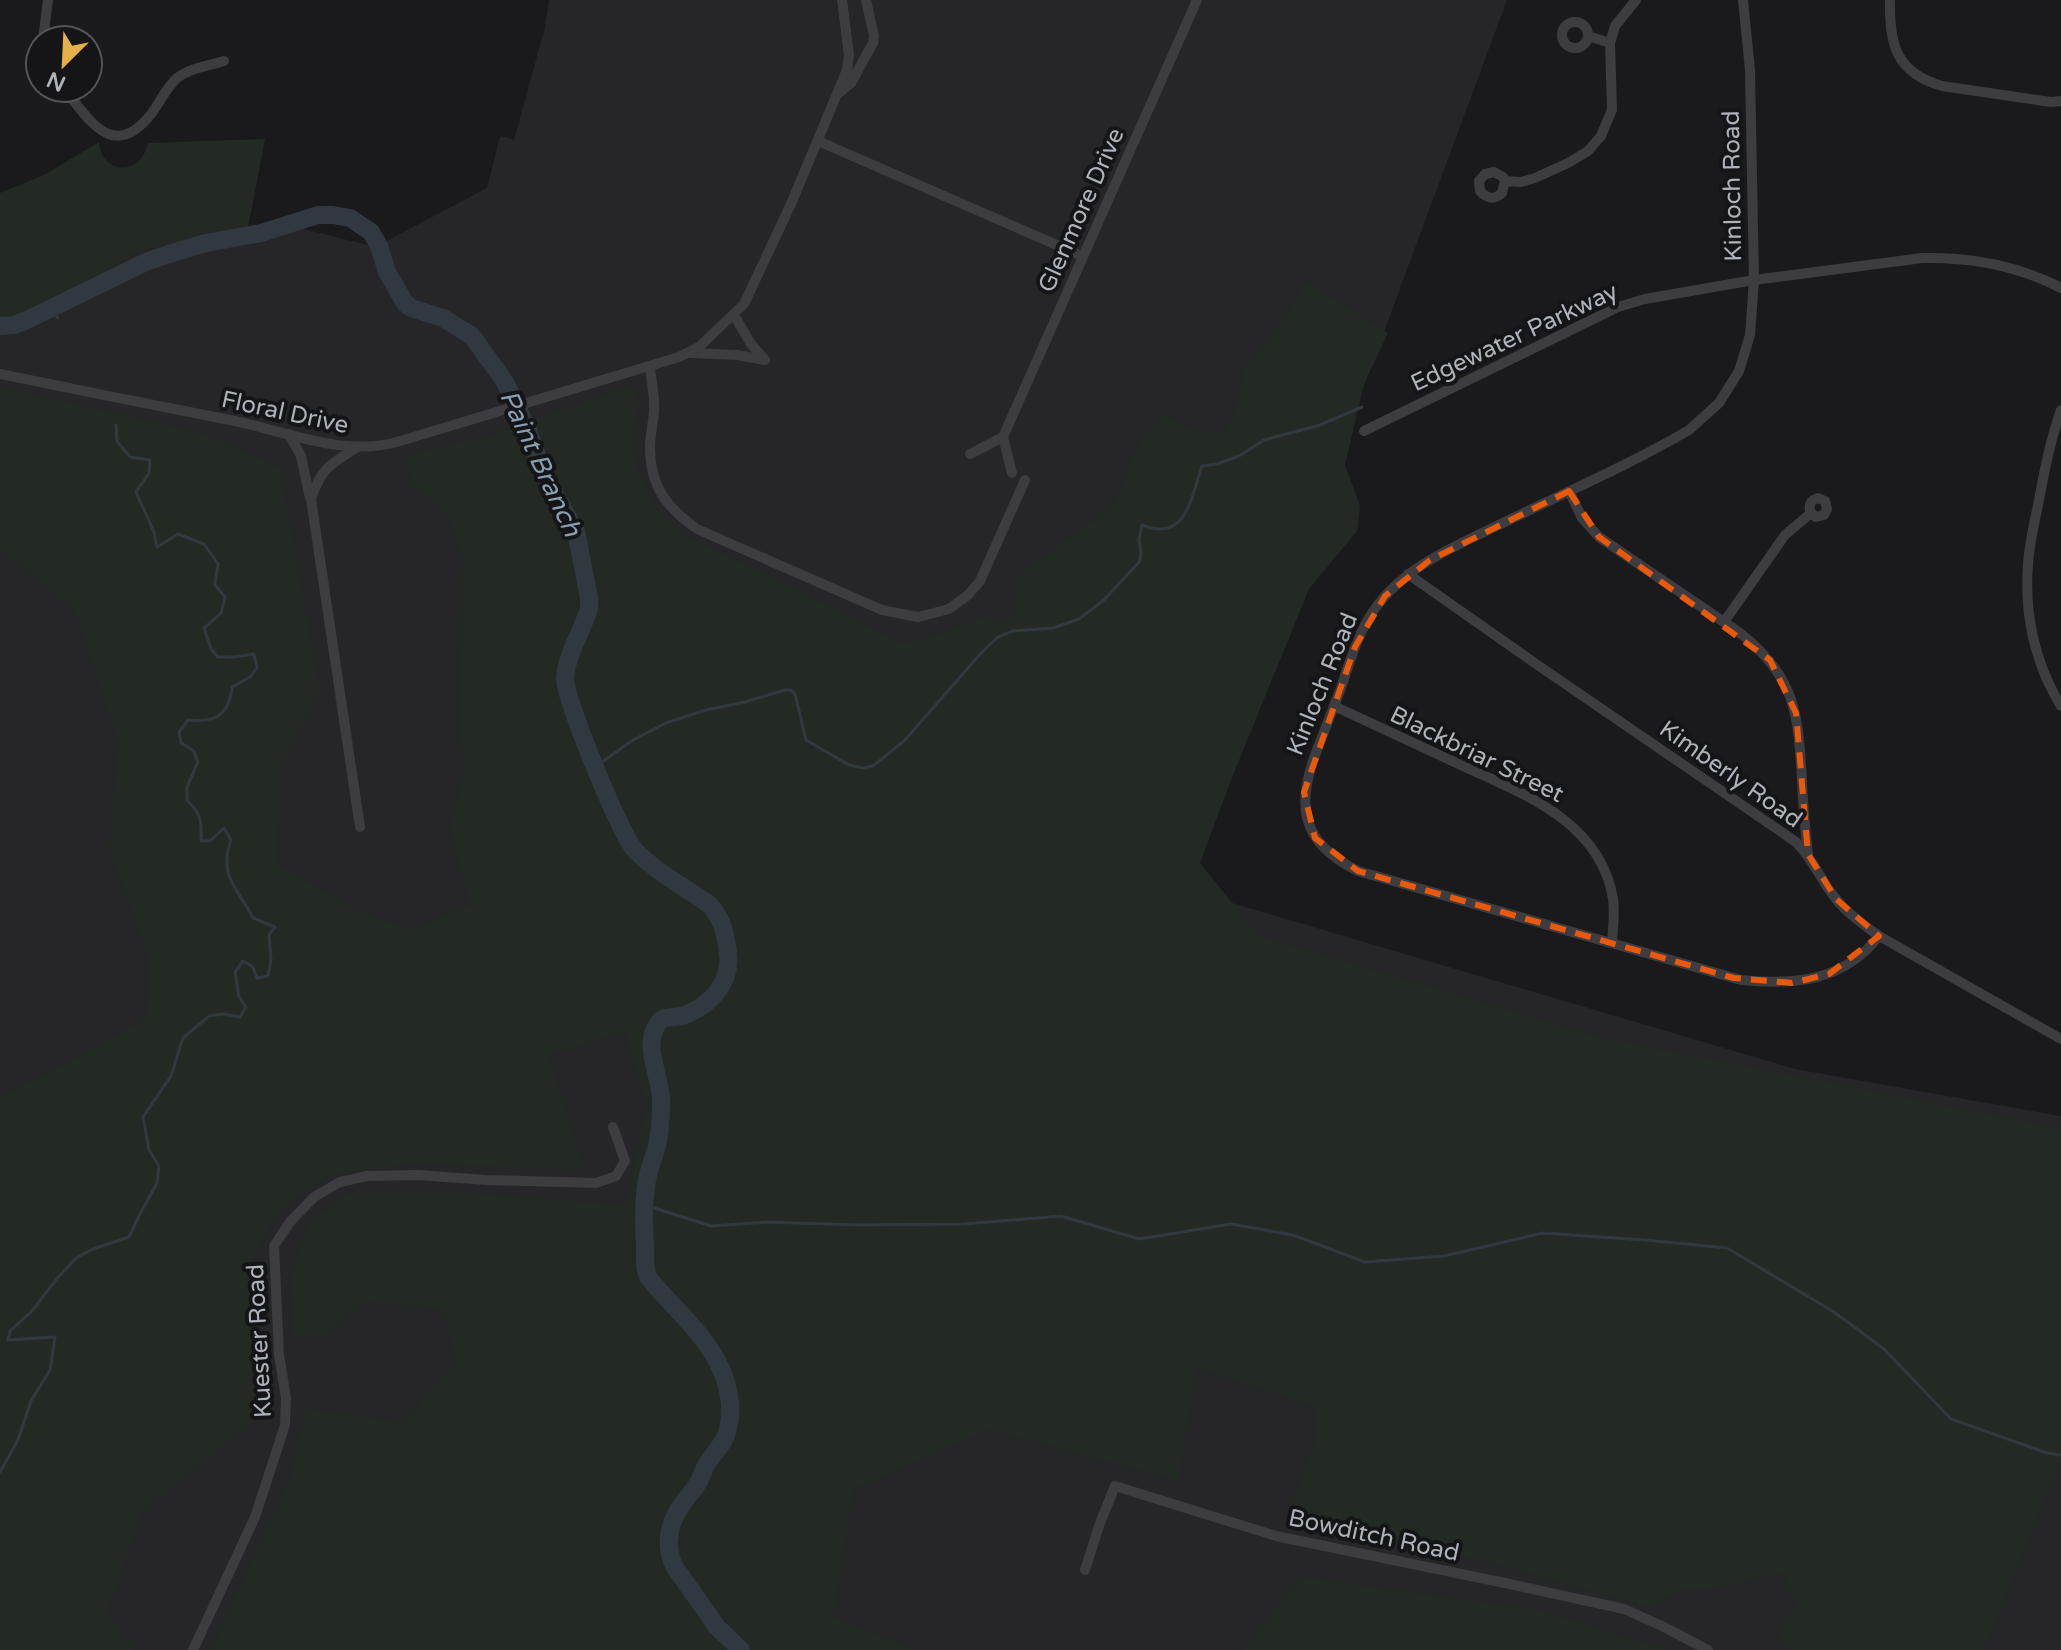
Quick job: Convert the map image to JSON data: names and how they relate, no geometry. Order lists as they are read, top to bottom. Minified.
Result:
{"streets":{"street":["Kinloch Road","Glenmore Drive","Edgewater Parkway","Floral Drive","Blackbriar Street","Kimberly Road","Kuester Road","Bowditch Road"]},"crossings":[["Kinloch Road","Edgewater Parkway"],["Kinloch Road","Blackbriar Street"],["Kinloch Road","Kimberly Road"]],"water":["Paint Branch"],"north":"bottom left"}
